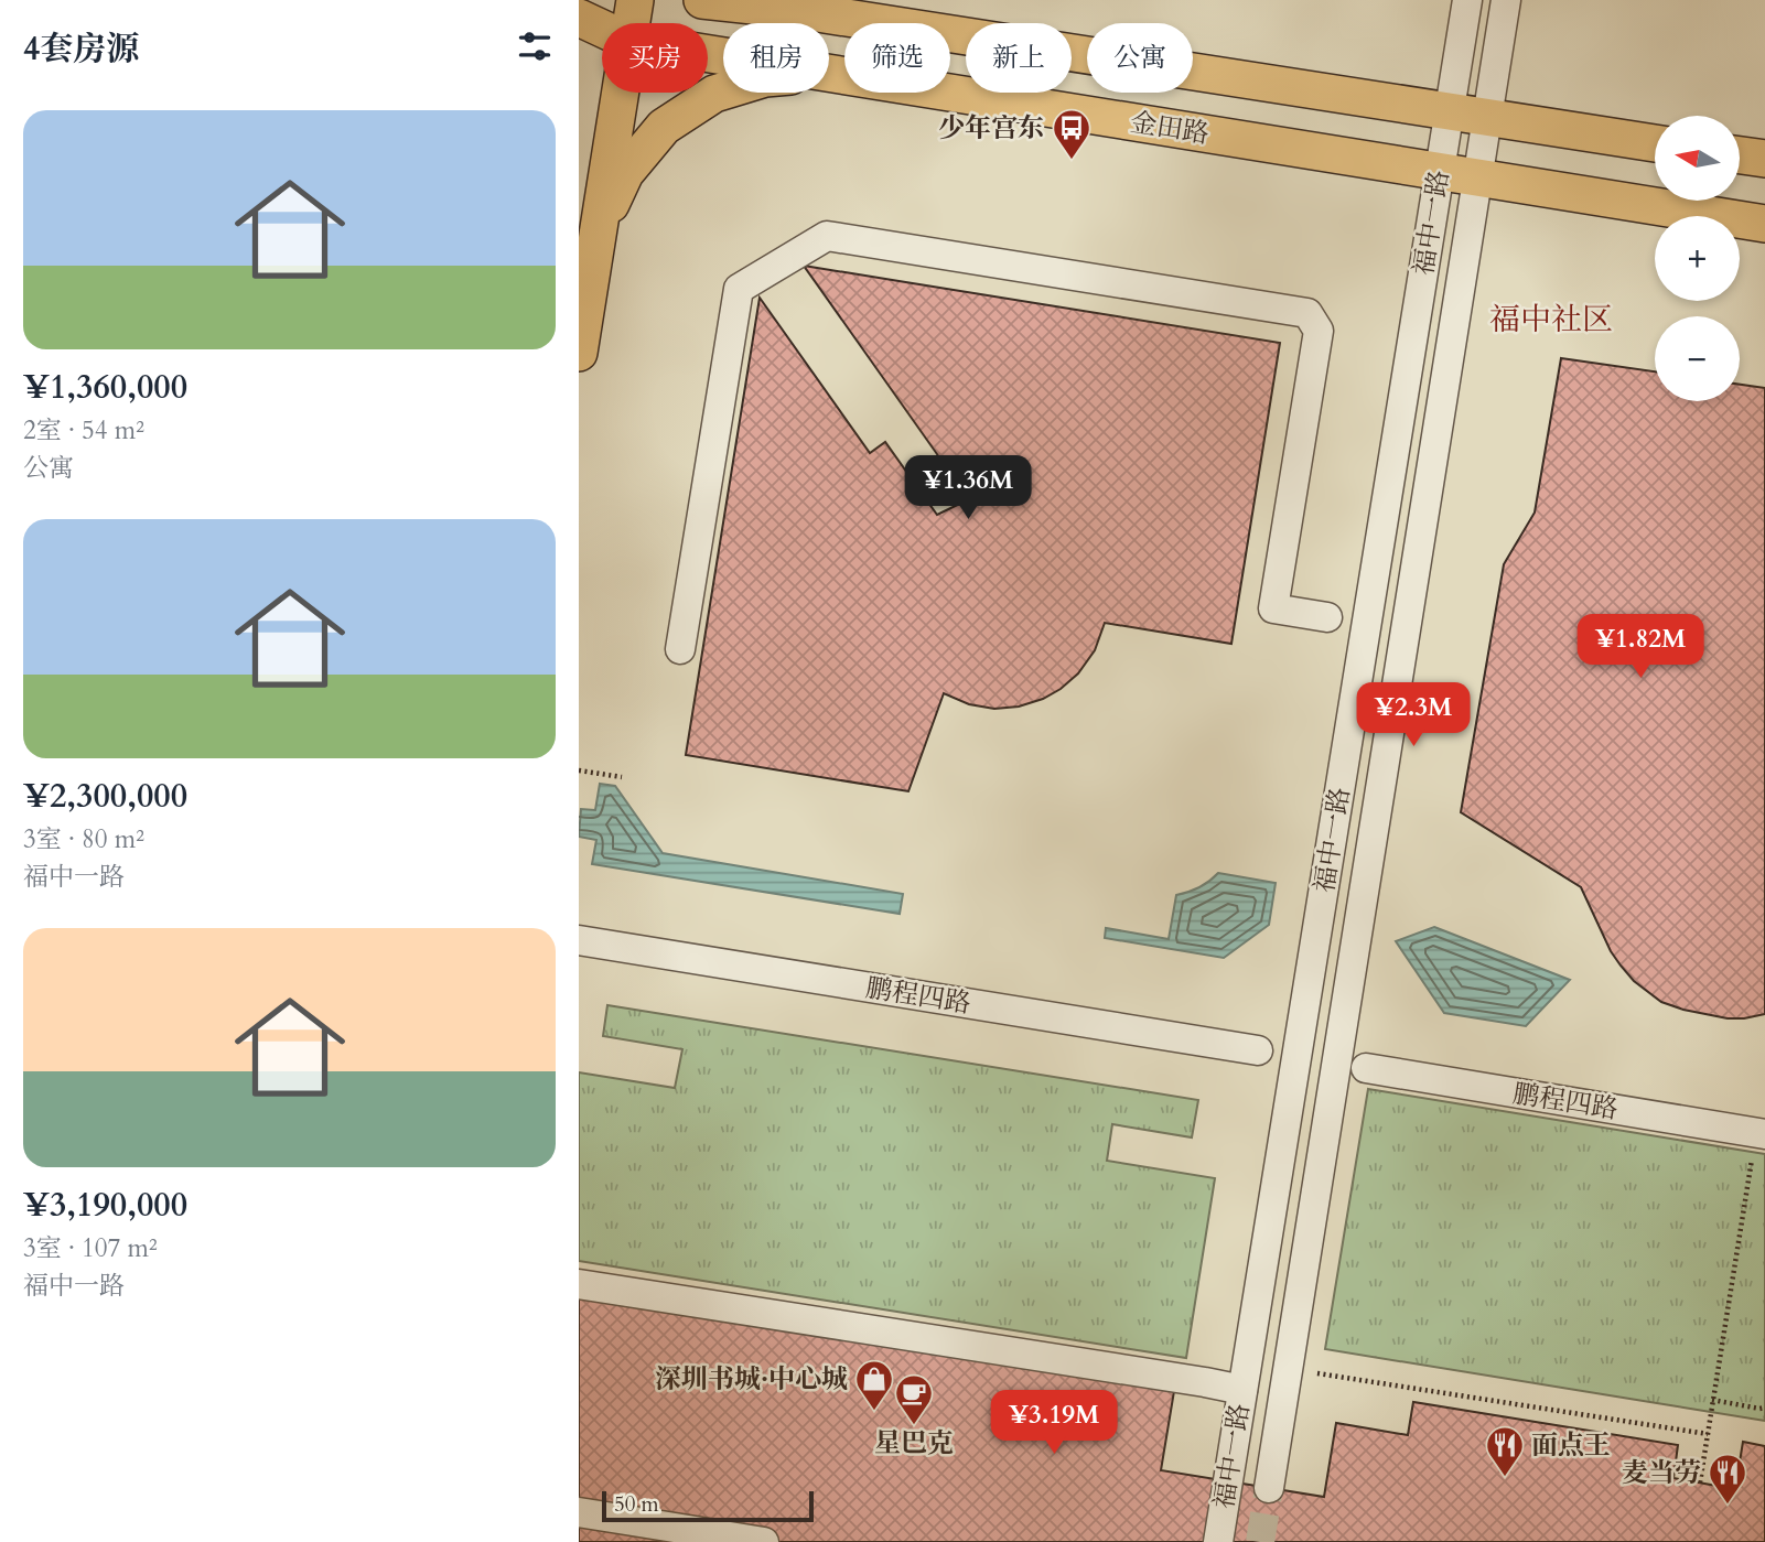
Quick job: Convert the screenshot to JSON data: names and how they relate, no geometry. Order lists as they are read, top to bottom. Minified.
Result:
{"streets":{"main road":["金田路"],"street":["福中一路","鹏程四路"]},"crossings":[["金田路","福中一路"]],"districts":["福中社区"],"places":{"bus stop":["少年宫东"],"shop":["深圳书城·中心城"],"cafe":["星巴克"],"restaurant":["面点王","麦当劳"]},"scale_bar":"50 m","north":"left","page":{"heading":"4套房源","chip":["买房","租房","筛选","新上","公寓"],"list":[{"name":"¥1,360,000","note":"2室 · 54 m² · 公寓"},{"name":"¥2,300,000","note":"3室 · 80 m² · 福中一路"},{"name":"¥3,190,000","note":"3室 · 107 m² · 福中一路"}],"map_buttons":["+","−"],"price":["¥1.36M","¥1.82M","¥2.3M","¥3.19M"],"scale":"50 m"}}
